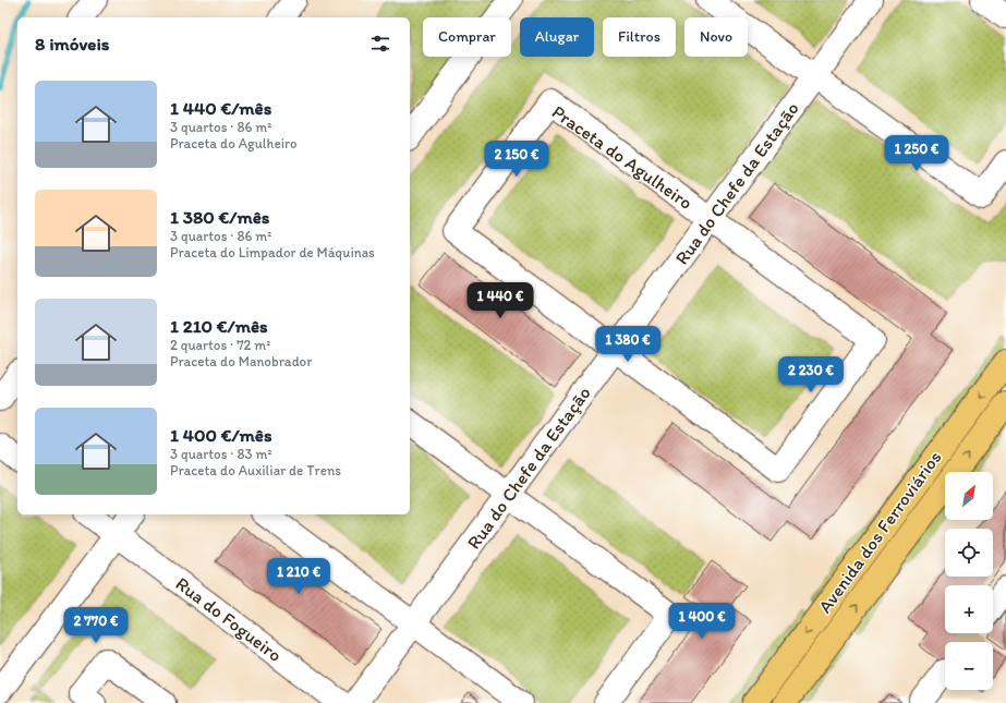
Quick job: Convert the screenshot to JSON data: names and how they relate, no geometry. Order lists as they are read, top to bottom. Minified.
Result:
{"streets":{"main road":["Avenida dos Ferroviários"],"street":["Praceta do Agulheiro","Rua do Chefe da Estação","Rua do Fogueiro"]},"crossings":[["Praceta do Agulheiro","Rua do Chefe da Estação"]],"north":"top right","page":{"chip":["Comprar","Alugar","Filtros","Novo"],"heading":"8 imóveis","list":[{"name":"1 440 €/mês","note":"3 quartos · 86 m² · Praceta do Agulheiro"},{"name":"1 380 €/mês","note":"3 quartos · 86 m² · Praceta do Limpador de Máquinas"},{"name":"1 210 €/mês","note":"2 quartos · 72 m² · Praceta do Manobrador"},{"name":"1 400 €/mês","note":"3 quartos · 83 m² · Praceta do Auxiliar de Trens"}],"price":["1 250 €","2 150 €","1 440 €","1 380 €","2 230 €","1 210 €","1 400 €","2 770 €"],"map_buttons":["+","−"]}}
